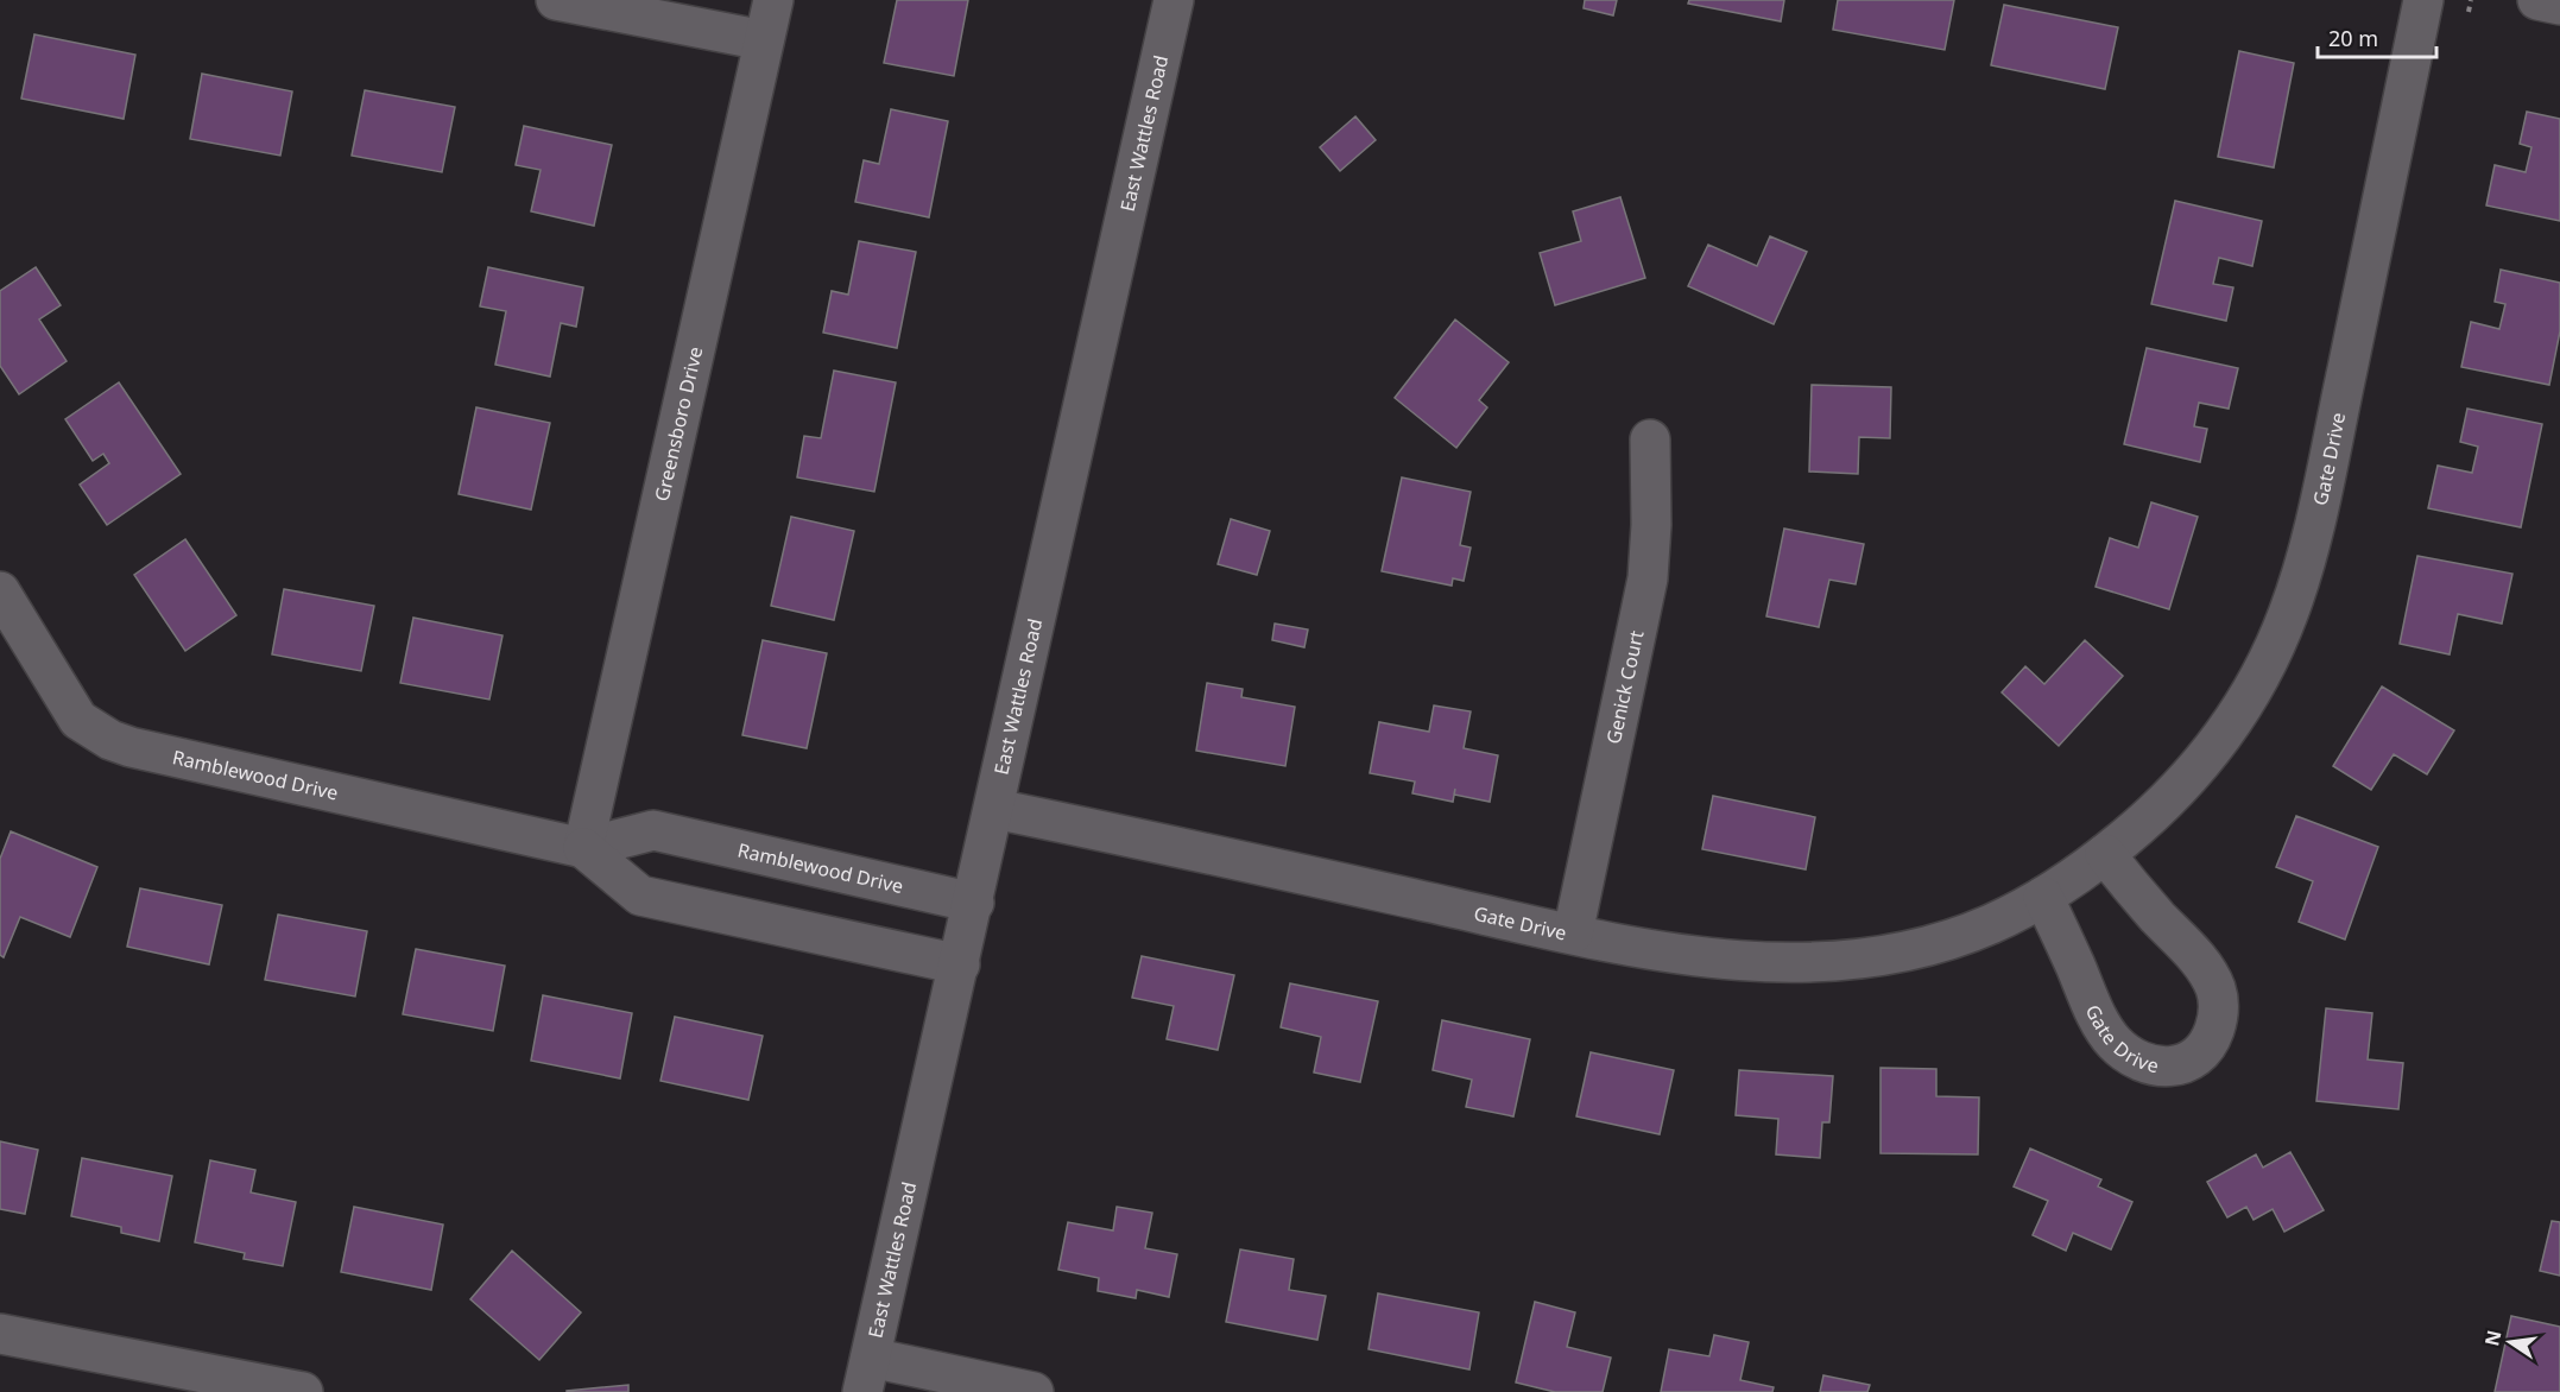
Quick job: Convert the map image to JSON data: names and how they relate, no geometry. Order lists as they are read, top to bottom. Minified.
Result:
{"streets":{"street":["East Wattles Road","Greensboro Drive","Gate Drive","Genick Court","Ramblewood Drive"]},"crossings":[["East Wattles Road","Gate Drive"],["East Wattles Road","Ramblewood Drive"],["Greensboro Drive","Ramblewood Drive"],["Gate Drive","Genick Court"]],"scale_bar":"20 m","north":"left"}
